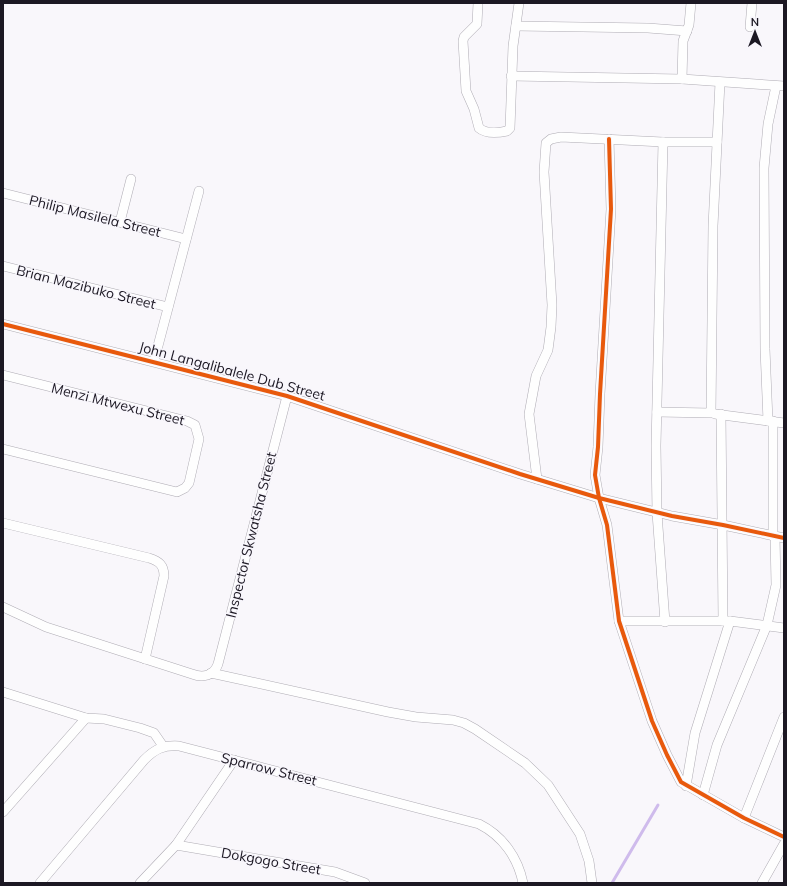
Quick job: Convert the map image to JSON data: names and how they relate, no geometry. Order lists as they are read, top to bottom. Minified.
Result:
{"streets":{"street":["Philip Masilela Street","Brian Mazibuko Street","John Langalibalele Dub Street","Menzi Mtwexu Street","Inspector Skwatsha Street","Sparrow Street","Dokgogo Street"]},"crossings":[["John Langalibalele Dub Street","Inspector Skwatsha Street"]],"north":"top"}
